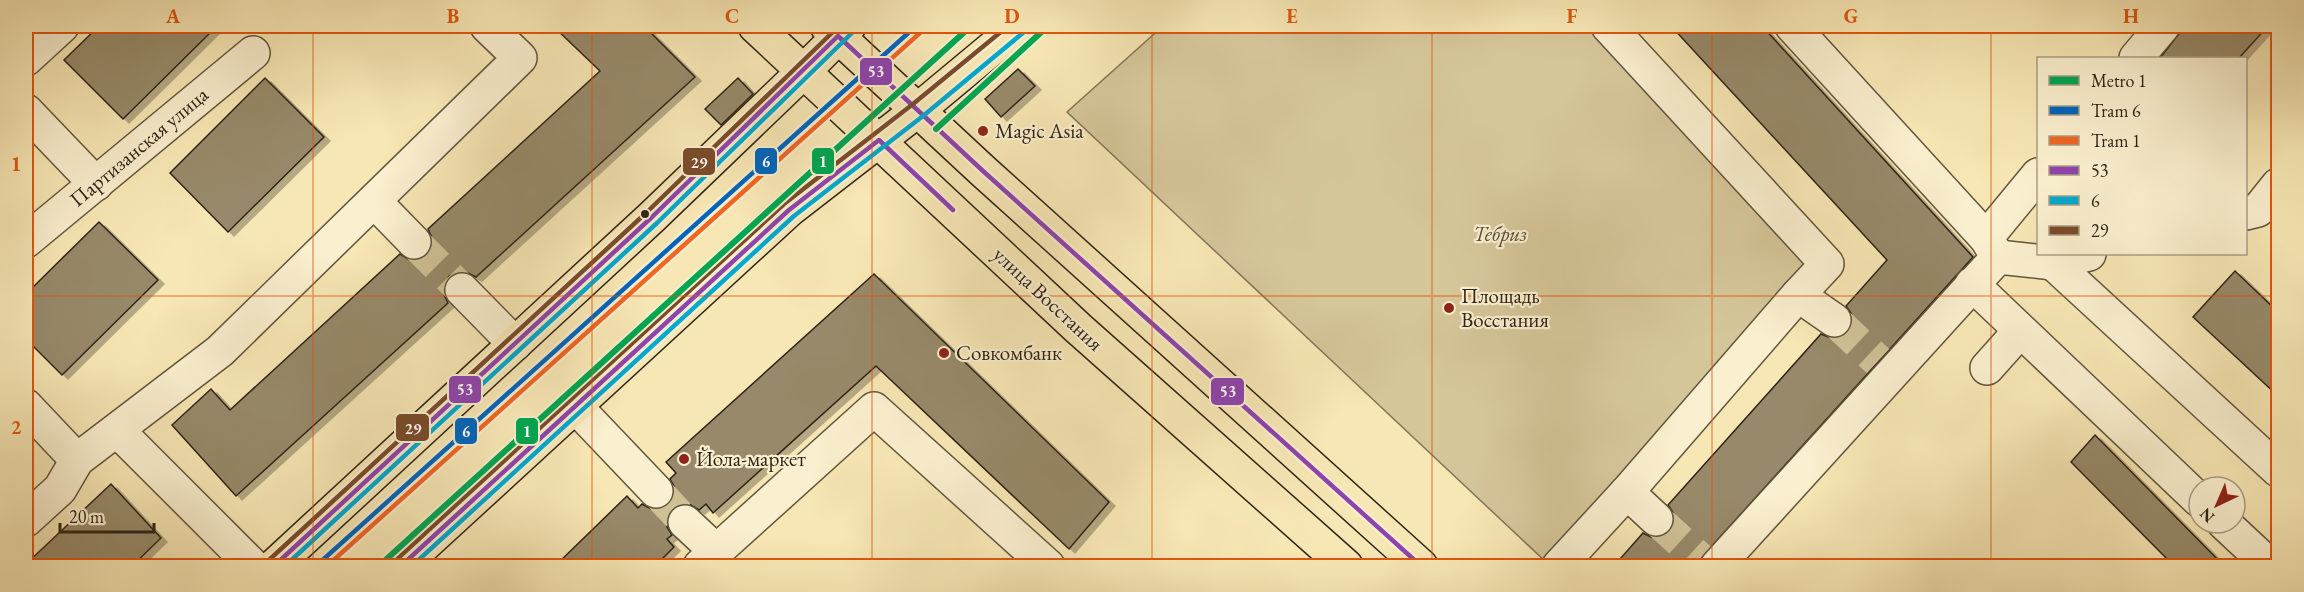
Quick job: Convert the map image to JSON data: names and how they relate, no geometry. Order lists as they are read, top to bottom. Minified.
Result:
{"streets":{"main road":["улица Восстания"],"street":["Партизанская улица"]},"parks":["Тебриз"],"places":["Magic Asia","Площадь Восстания","Совкомбанк","Йола-маркет"],"lines":["metro line 1","tram line 6","transit line 29","transit line 6","tram line 1","transit line 53"],"legend":["Metro 1","Tram 6","Tram 1","53","6","29"],"scale_bar":"20 m","north":"bottom left","grid":{"columns":["A","B","C","D","E","F","G","H"],"rows":["1","2"]}}
